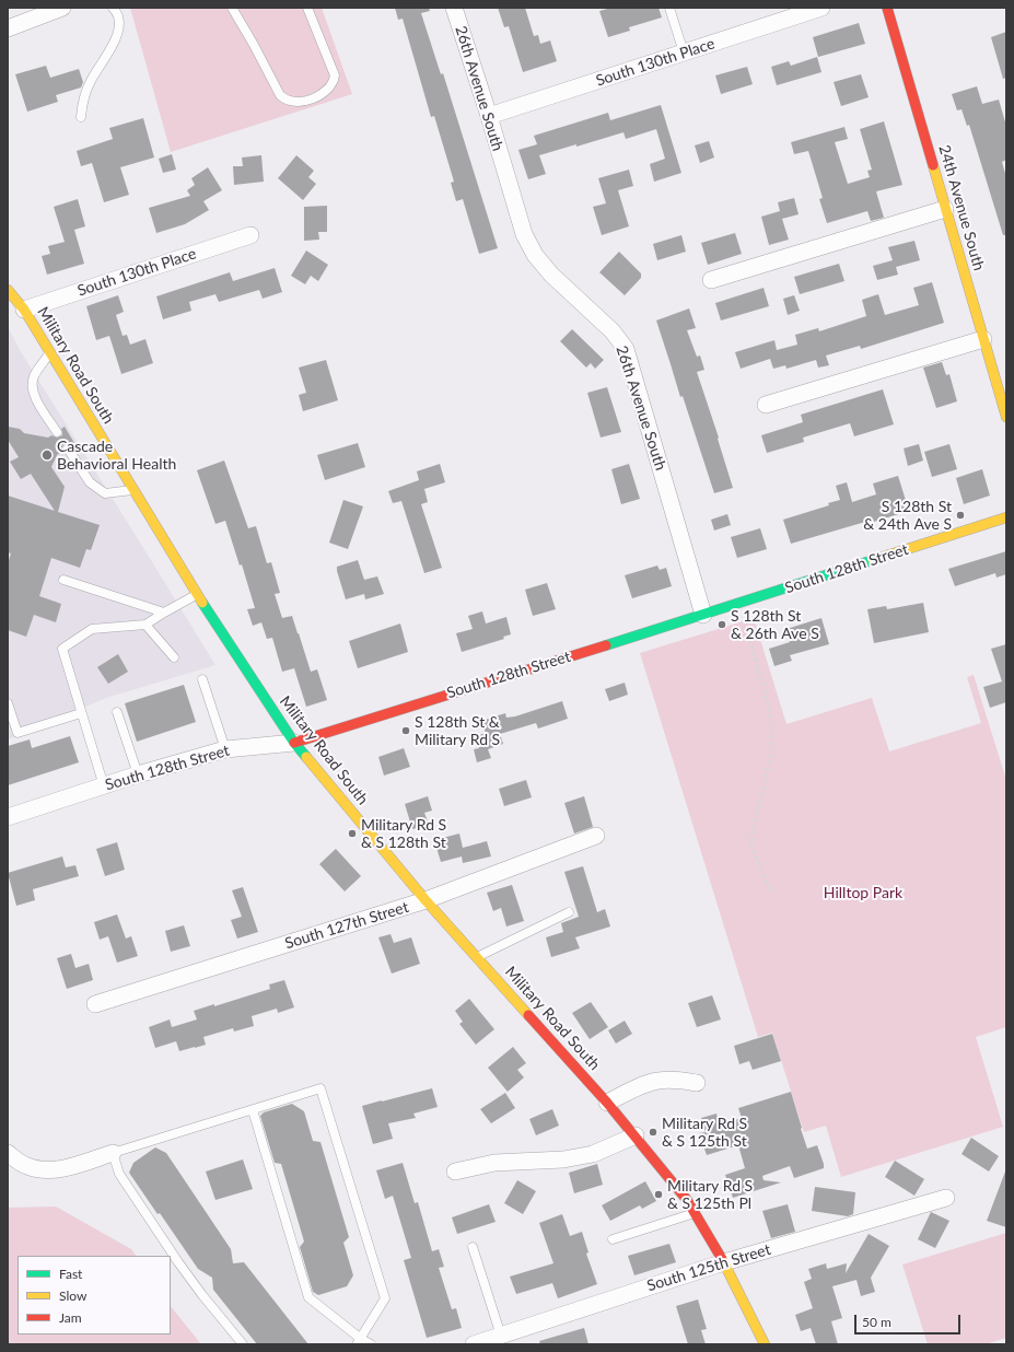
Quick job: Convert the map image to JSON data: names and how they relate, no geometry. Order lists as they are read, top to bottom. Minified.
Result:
{"streets":{"street":["South 130th Place","26th Avenue South","24th Avenue South","Military Road South","South 128th Street","South 127th Street","South 125th Street"]},"crossings":[["South 130th Place","26th Avenue South"],["South 130th Place","Military Road South"],["26th Avenue South","South 128th Street"],["Military Road South","South 128th Street"],["Military Road South","South 127th Street"],["Military Road South","South 125th Street"]],"parks":["Hilltop Park"],"places":["Cascade Behavioral Health","S 128th St & 24th Ave S","S 128th St & 26th Ave S","S 128th St & Military Rd S","Military Rd S & S 128th St","Military Rd S & S 125th St","Military Rd S & S 125th Pl"],"legend":["Fast","Slow","Jam"],"scale_bar":"50 m"}
